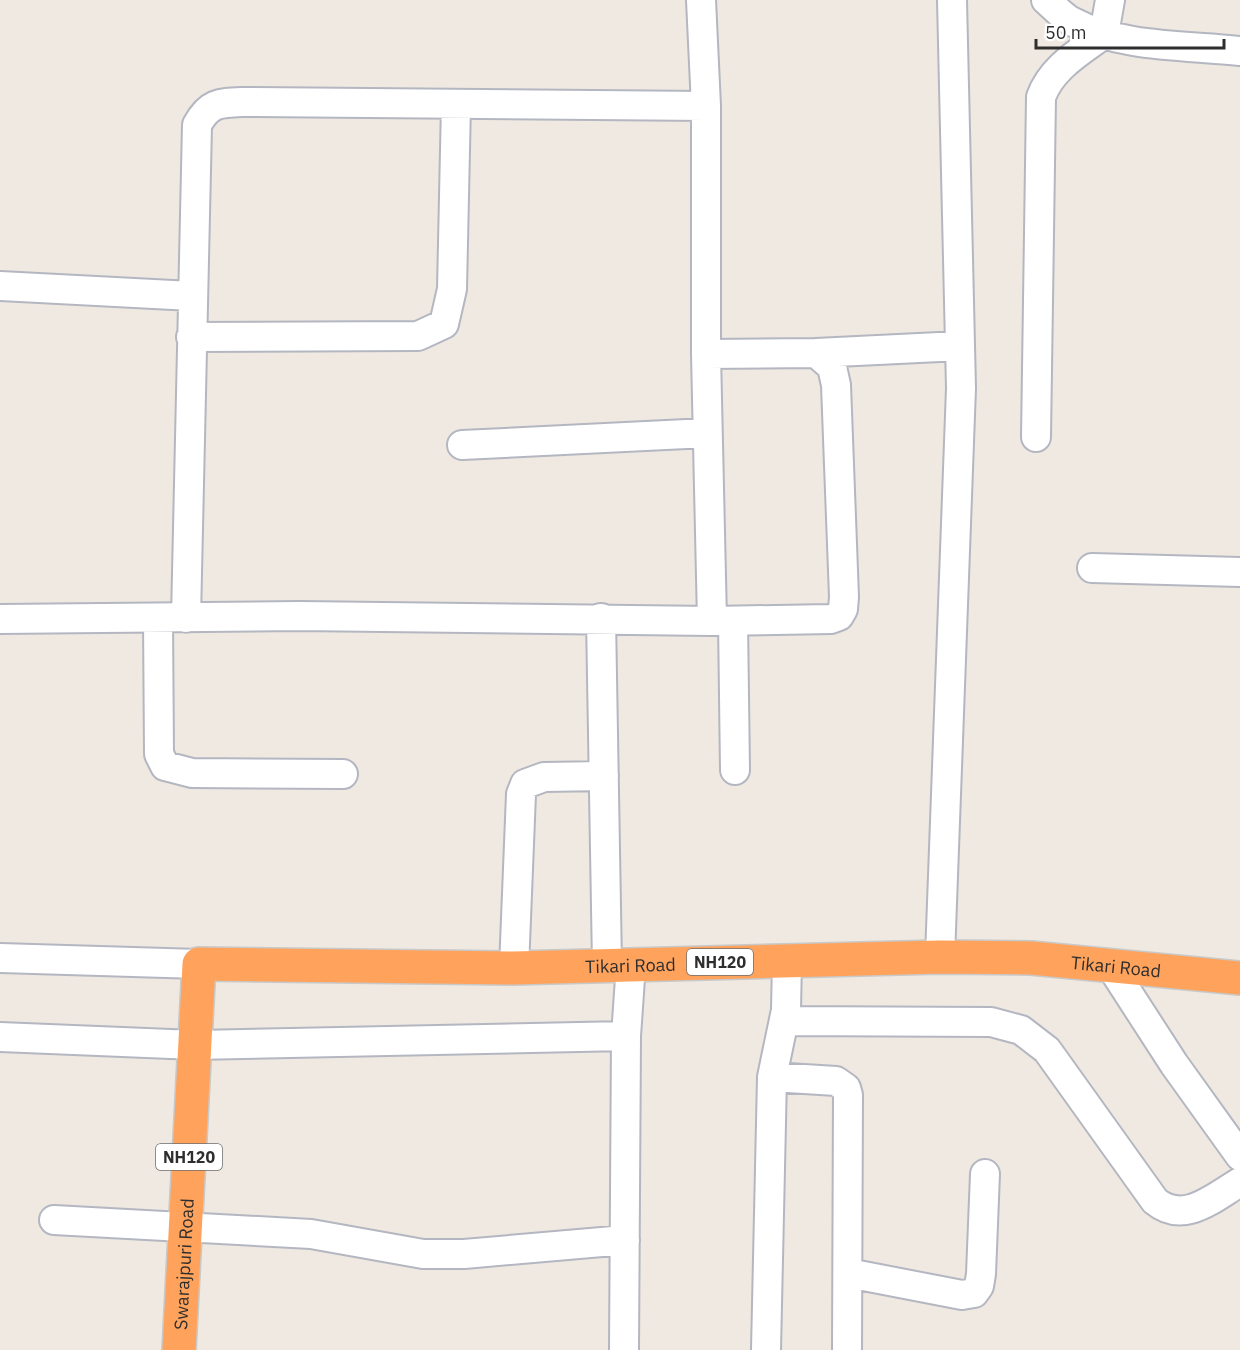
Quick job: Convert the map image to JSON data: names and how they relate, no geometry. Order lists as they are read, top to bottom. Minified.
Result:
{"streets":{"highway":["NH120","Tikari Road","Swarajpuri Road"]},"crossings":[["Tikari Road","Swarajpuri Road"]],"scale_bar":"50 m"}
